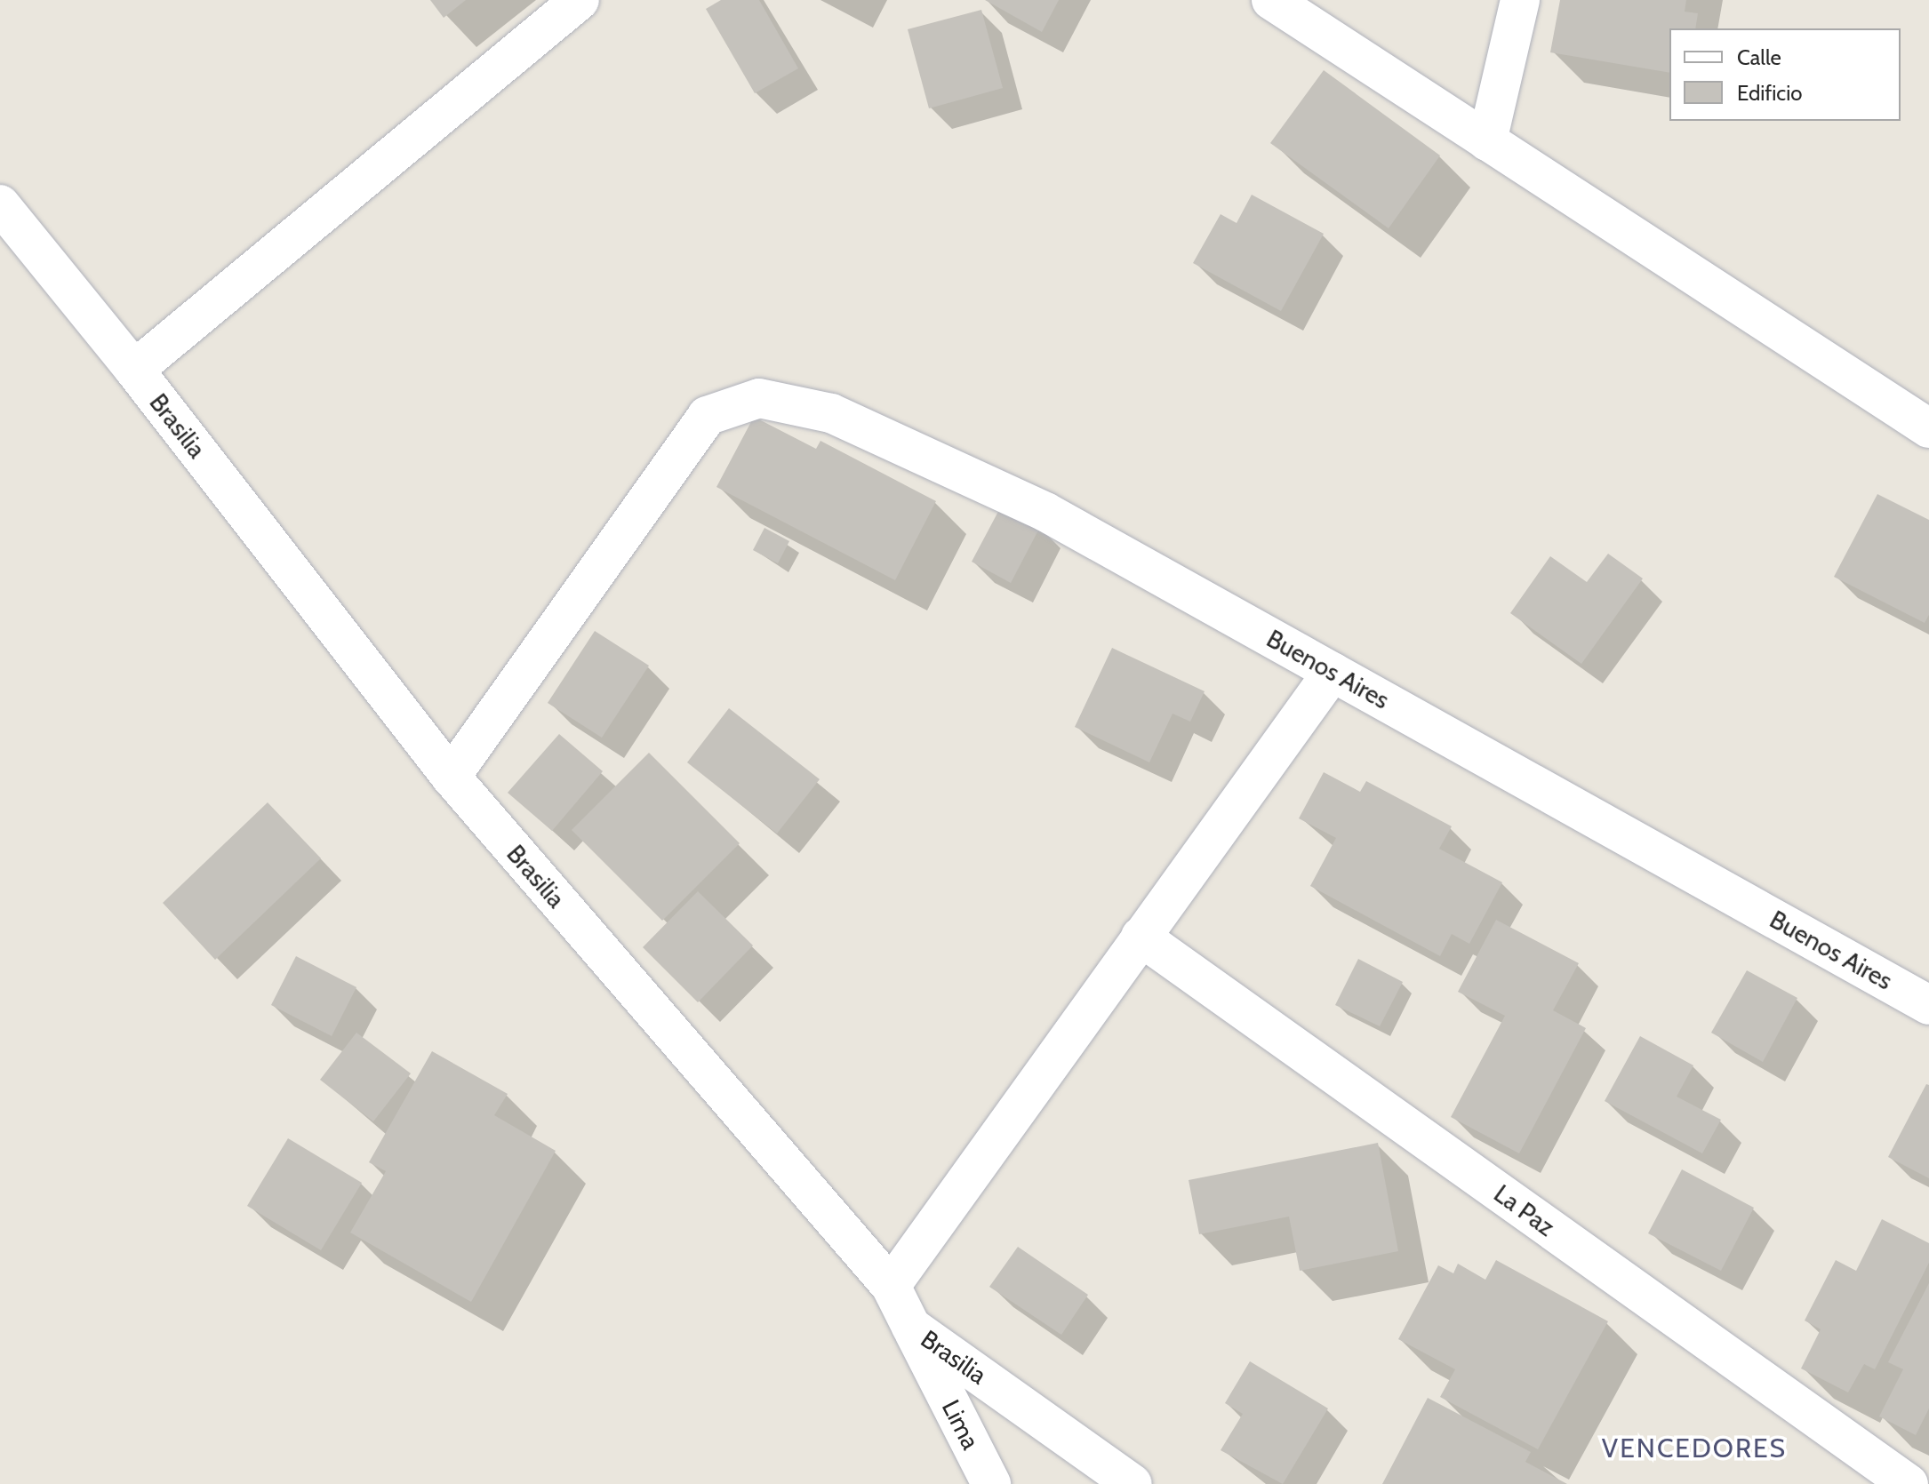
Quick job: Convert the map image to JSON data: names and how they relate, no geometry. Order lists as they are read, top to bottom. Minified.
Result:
{"streets":{"street":["Brasilia","Buenos Aires","La Paz","Lima"]},"crossings":[["Brasilia","Buenos Aires"],["Brasilia","Lima"]],"districts":["VENCEDORES"],"legend":["Calle","Edificio"]}
